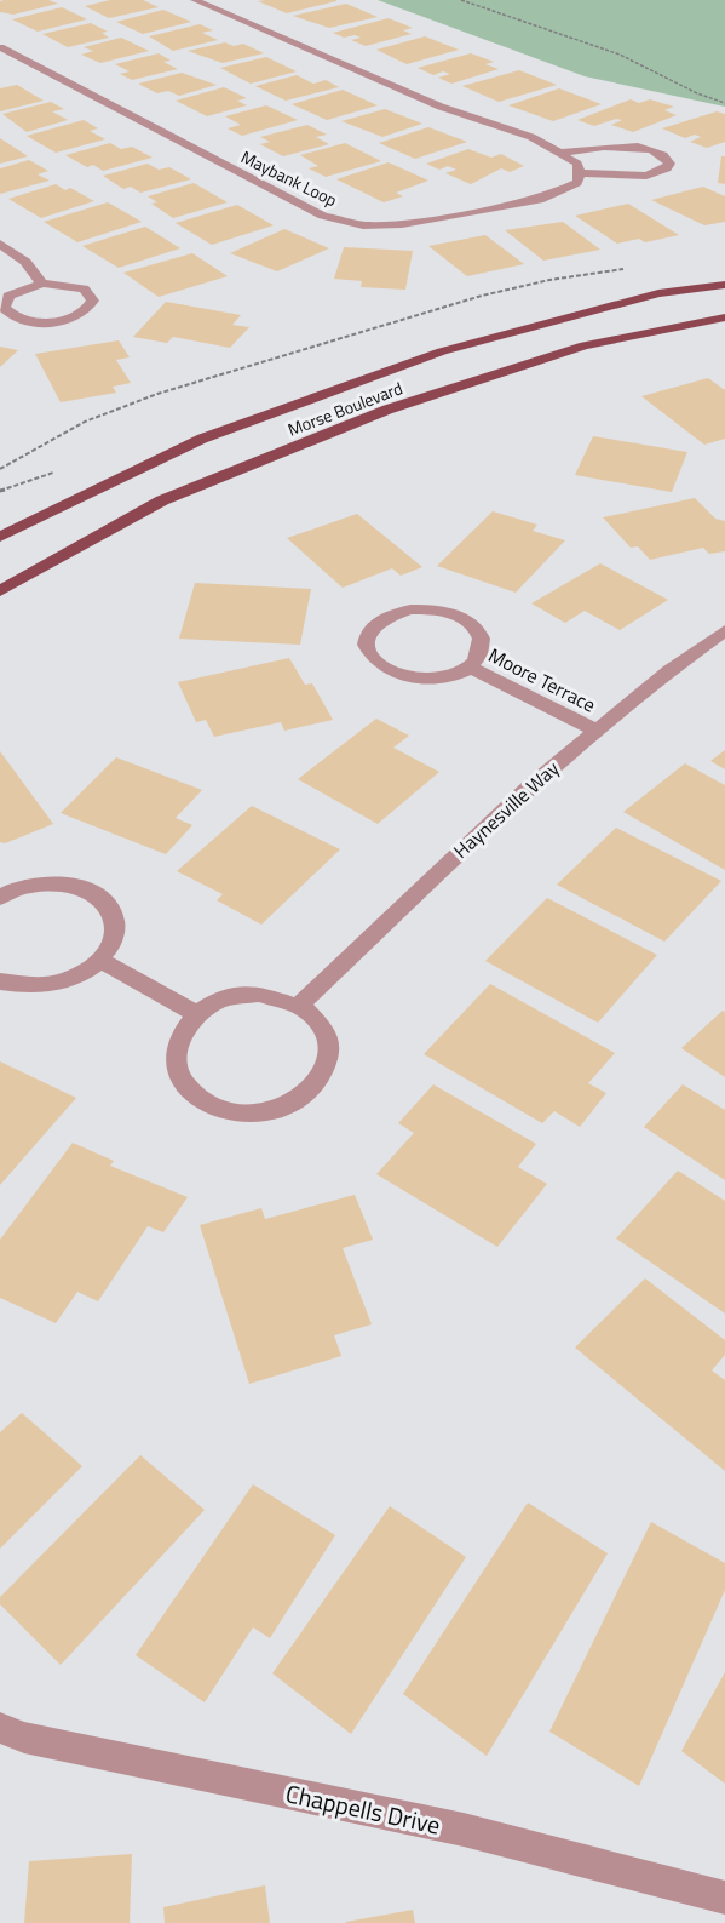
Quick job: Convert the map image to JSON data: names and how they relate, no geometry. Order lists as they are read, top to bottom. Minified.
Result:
{"streets":{"main road":["Morse Boulevard"],"street":["Maybank Loop","Moore Terrace","Haynesville Way","Chappells Drive"]},"crossings":[["Moore Terrace","Haynesville Way"]]}
